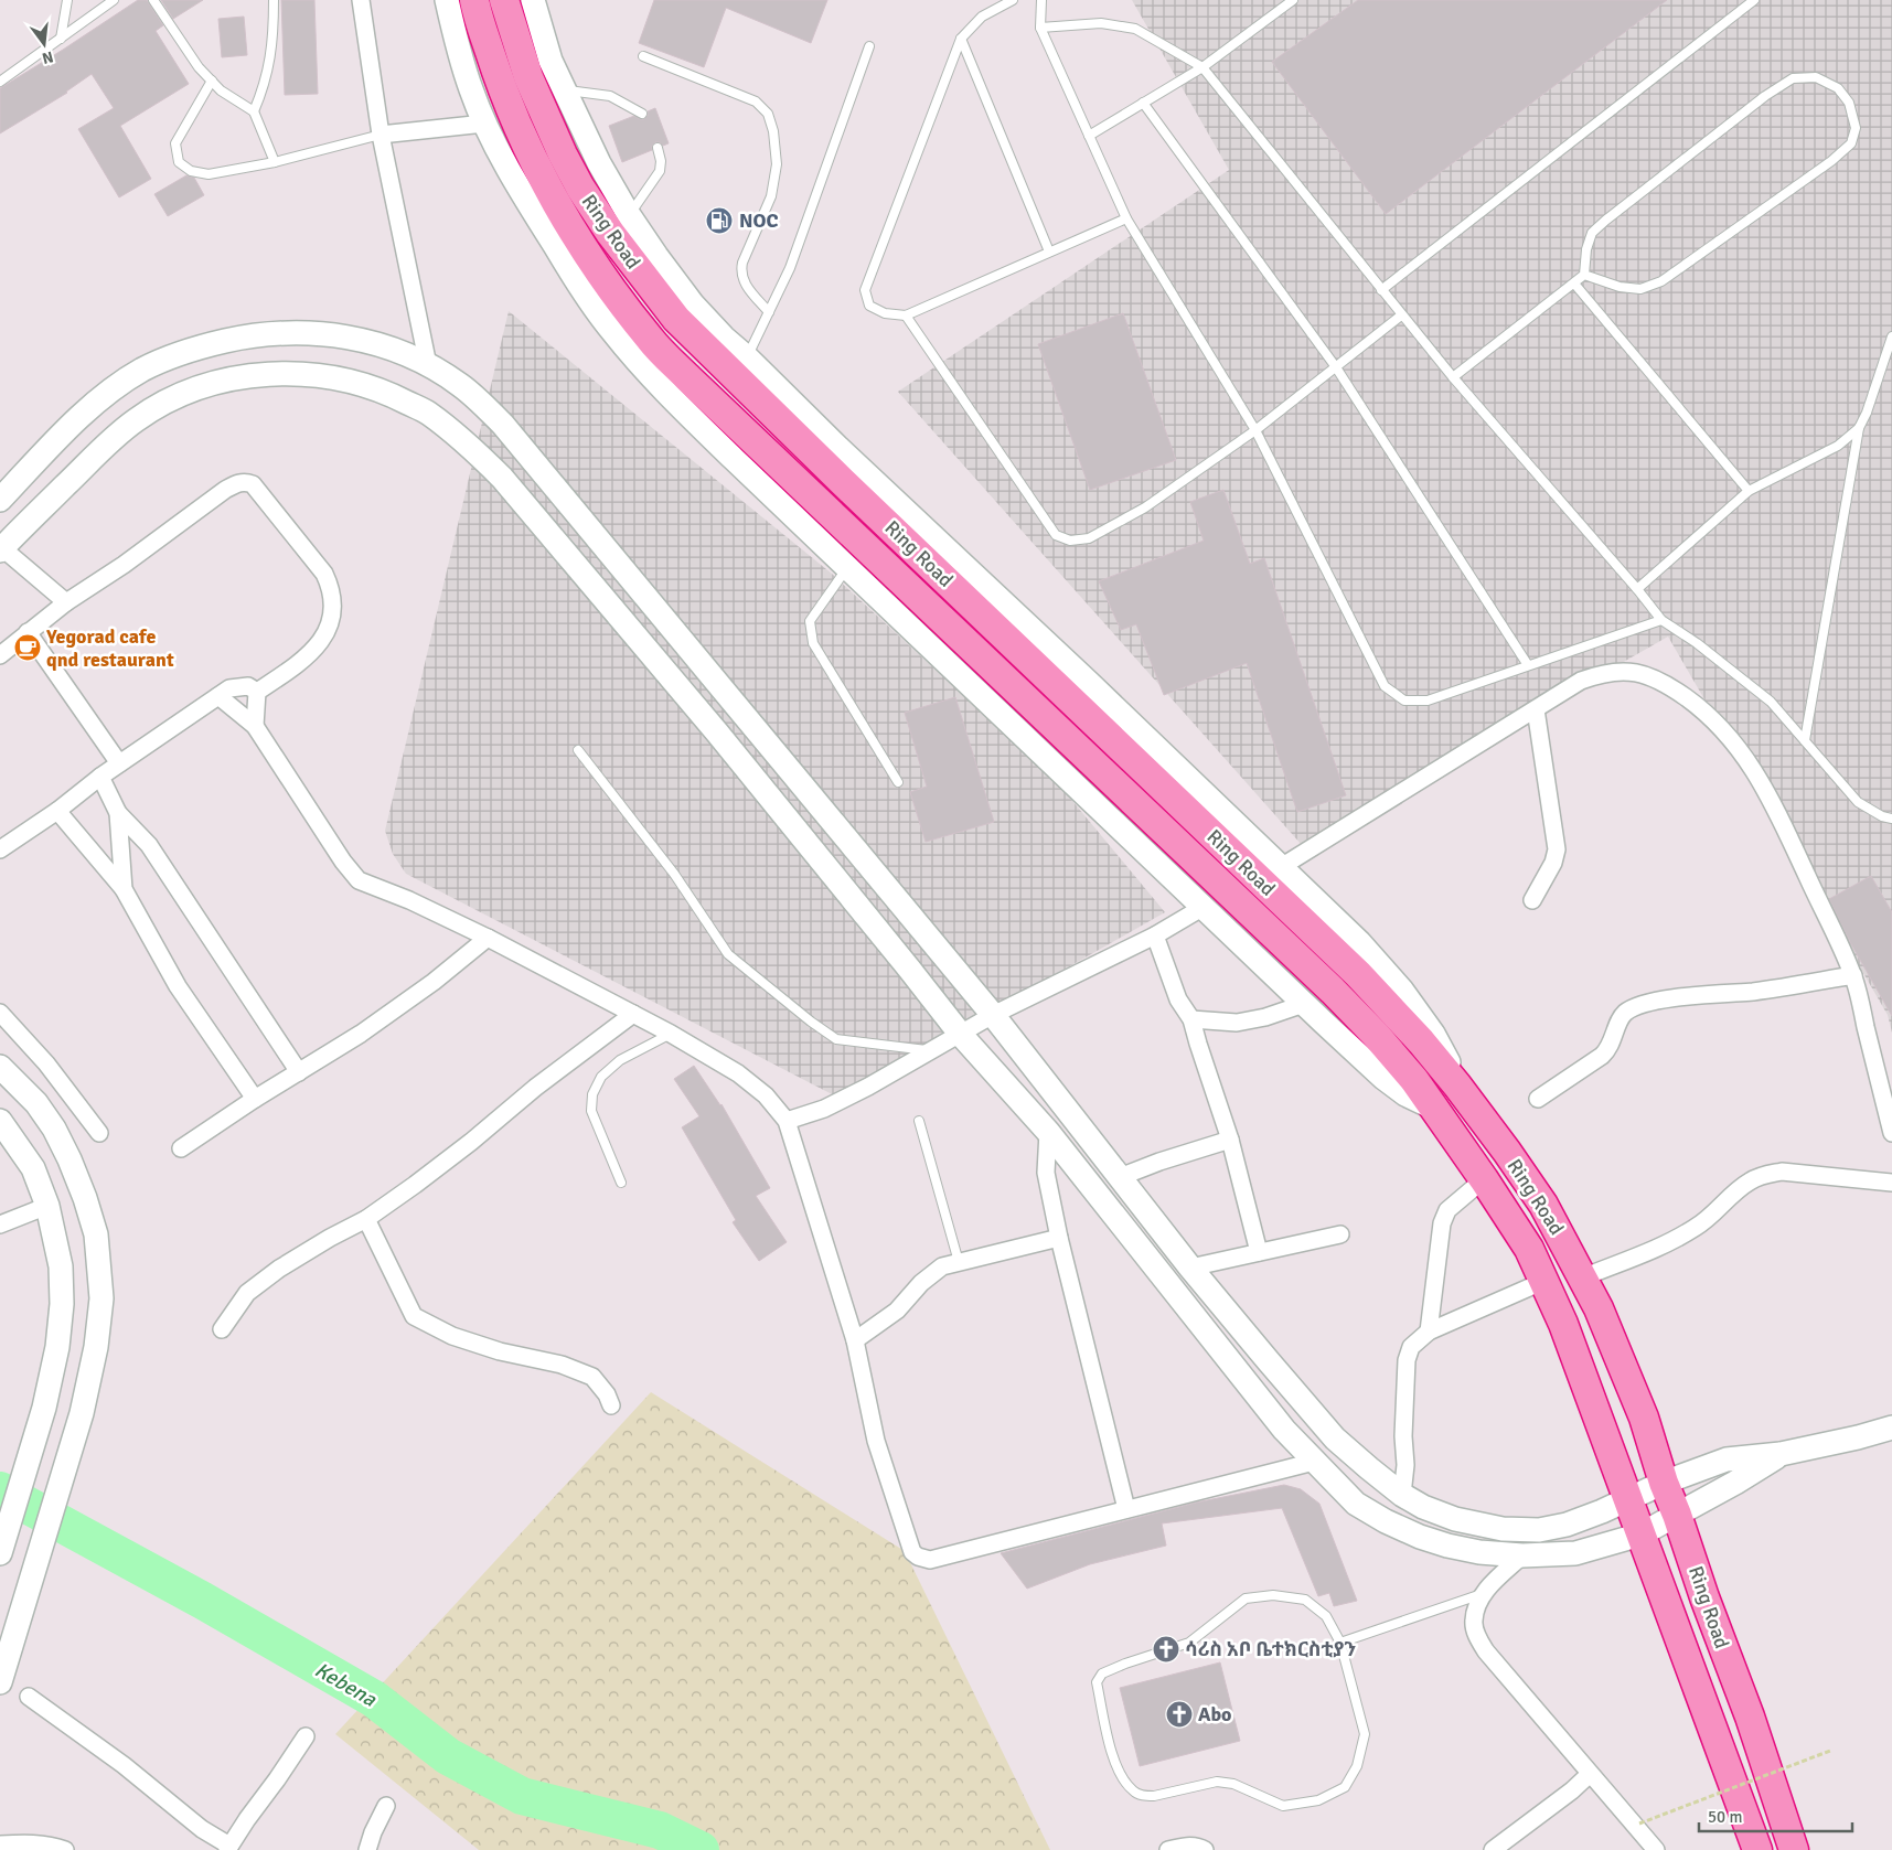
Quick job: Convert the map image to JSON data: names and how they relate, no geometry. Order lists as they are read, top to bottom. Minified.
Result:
{"streets":{"highway":["Ring Road"]},"water":["Kebena"],"places":{"fuel station":["NOC"],"cafe":["Yegorad cafe qnd restaurant"],"church":["ሳሪስ አቦ ቤተክርስቲያን","Abo"]},"scale_bar":"50 m","north":"bottom"}
